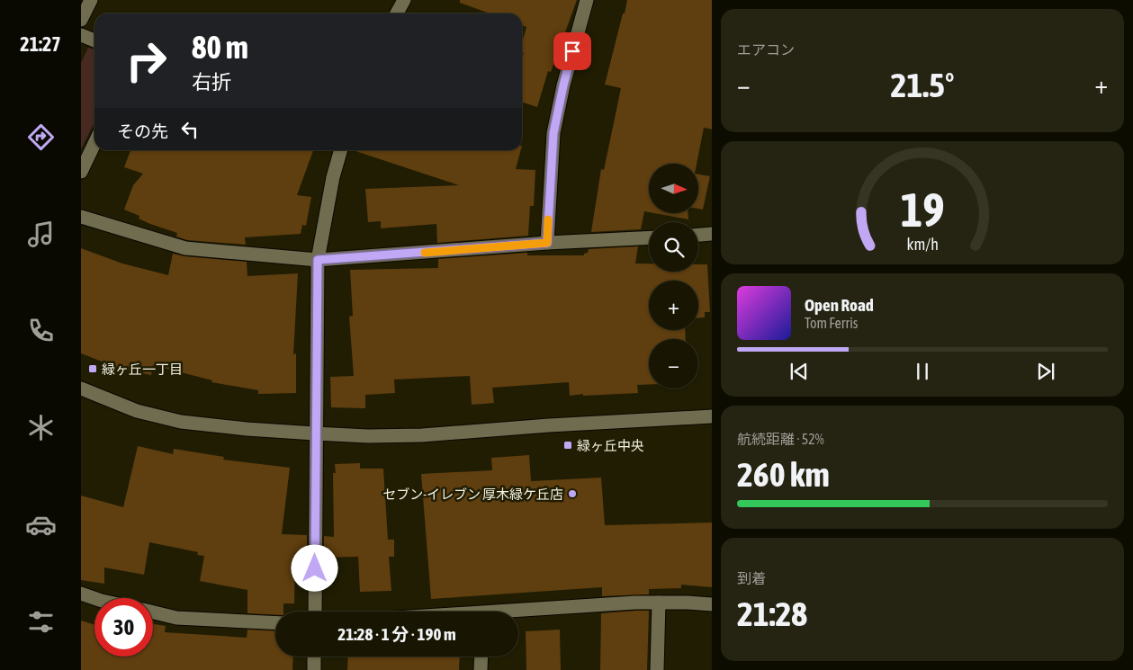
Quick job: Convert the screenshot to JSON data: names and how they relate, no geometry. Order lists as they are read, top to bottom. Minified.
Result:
{"places":{"transit":["緑ヶ丘一丁目","緑ヶ丘中央"],"other":["セブン-イレブン 厚木緑ケ丘店"]},"north":"right","page":{"tabs":"21:27","tile":["エアコン",["航続距離 · 52%","260 km"],["到着","21:28"]],"turn":["80 m","右折"],"heat":["−","21.5°","+"],"then":"その先","map_buttons":["+","−"],"song":["Open Road","Tom Ferris"],"limit":"30","trip":"21:28 · 1 分 · 190 m","gauge":["19","km/h"]}}
